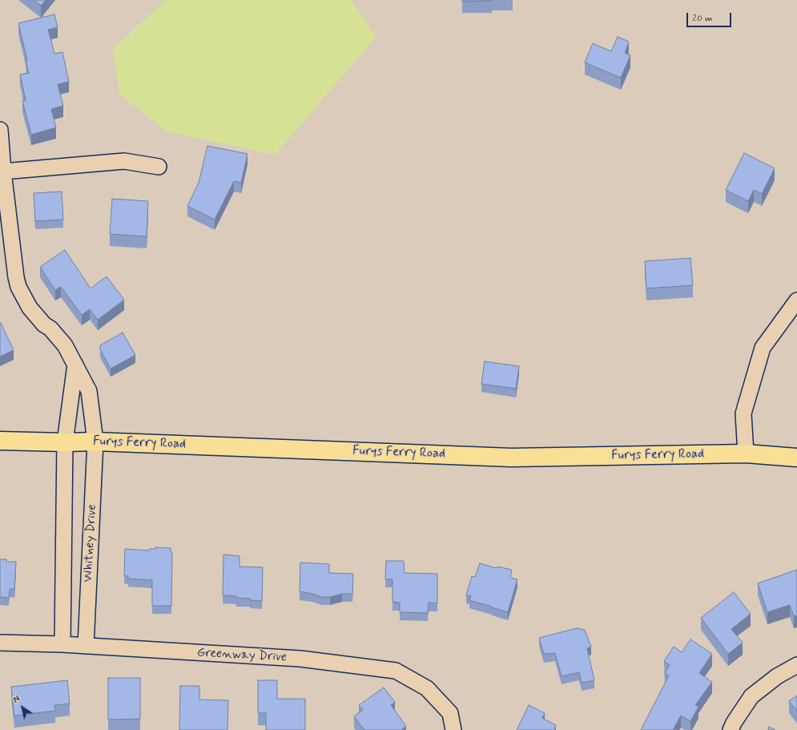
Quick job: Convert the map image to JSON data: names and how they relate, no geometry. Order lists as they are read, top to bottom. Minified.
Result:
{"streets":{"main road":["Furys Ferry Road"],"street":["Whitney Drive","Greenway Drive"]},"crossings":[["Furys Ferry Road","Whitney Drive"],["Whitney Drive","Greenway Drive"]],"scale_bar":"20 m","north":"top left"}
